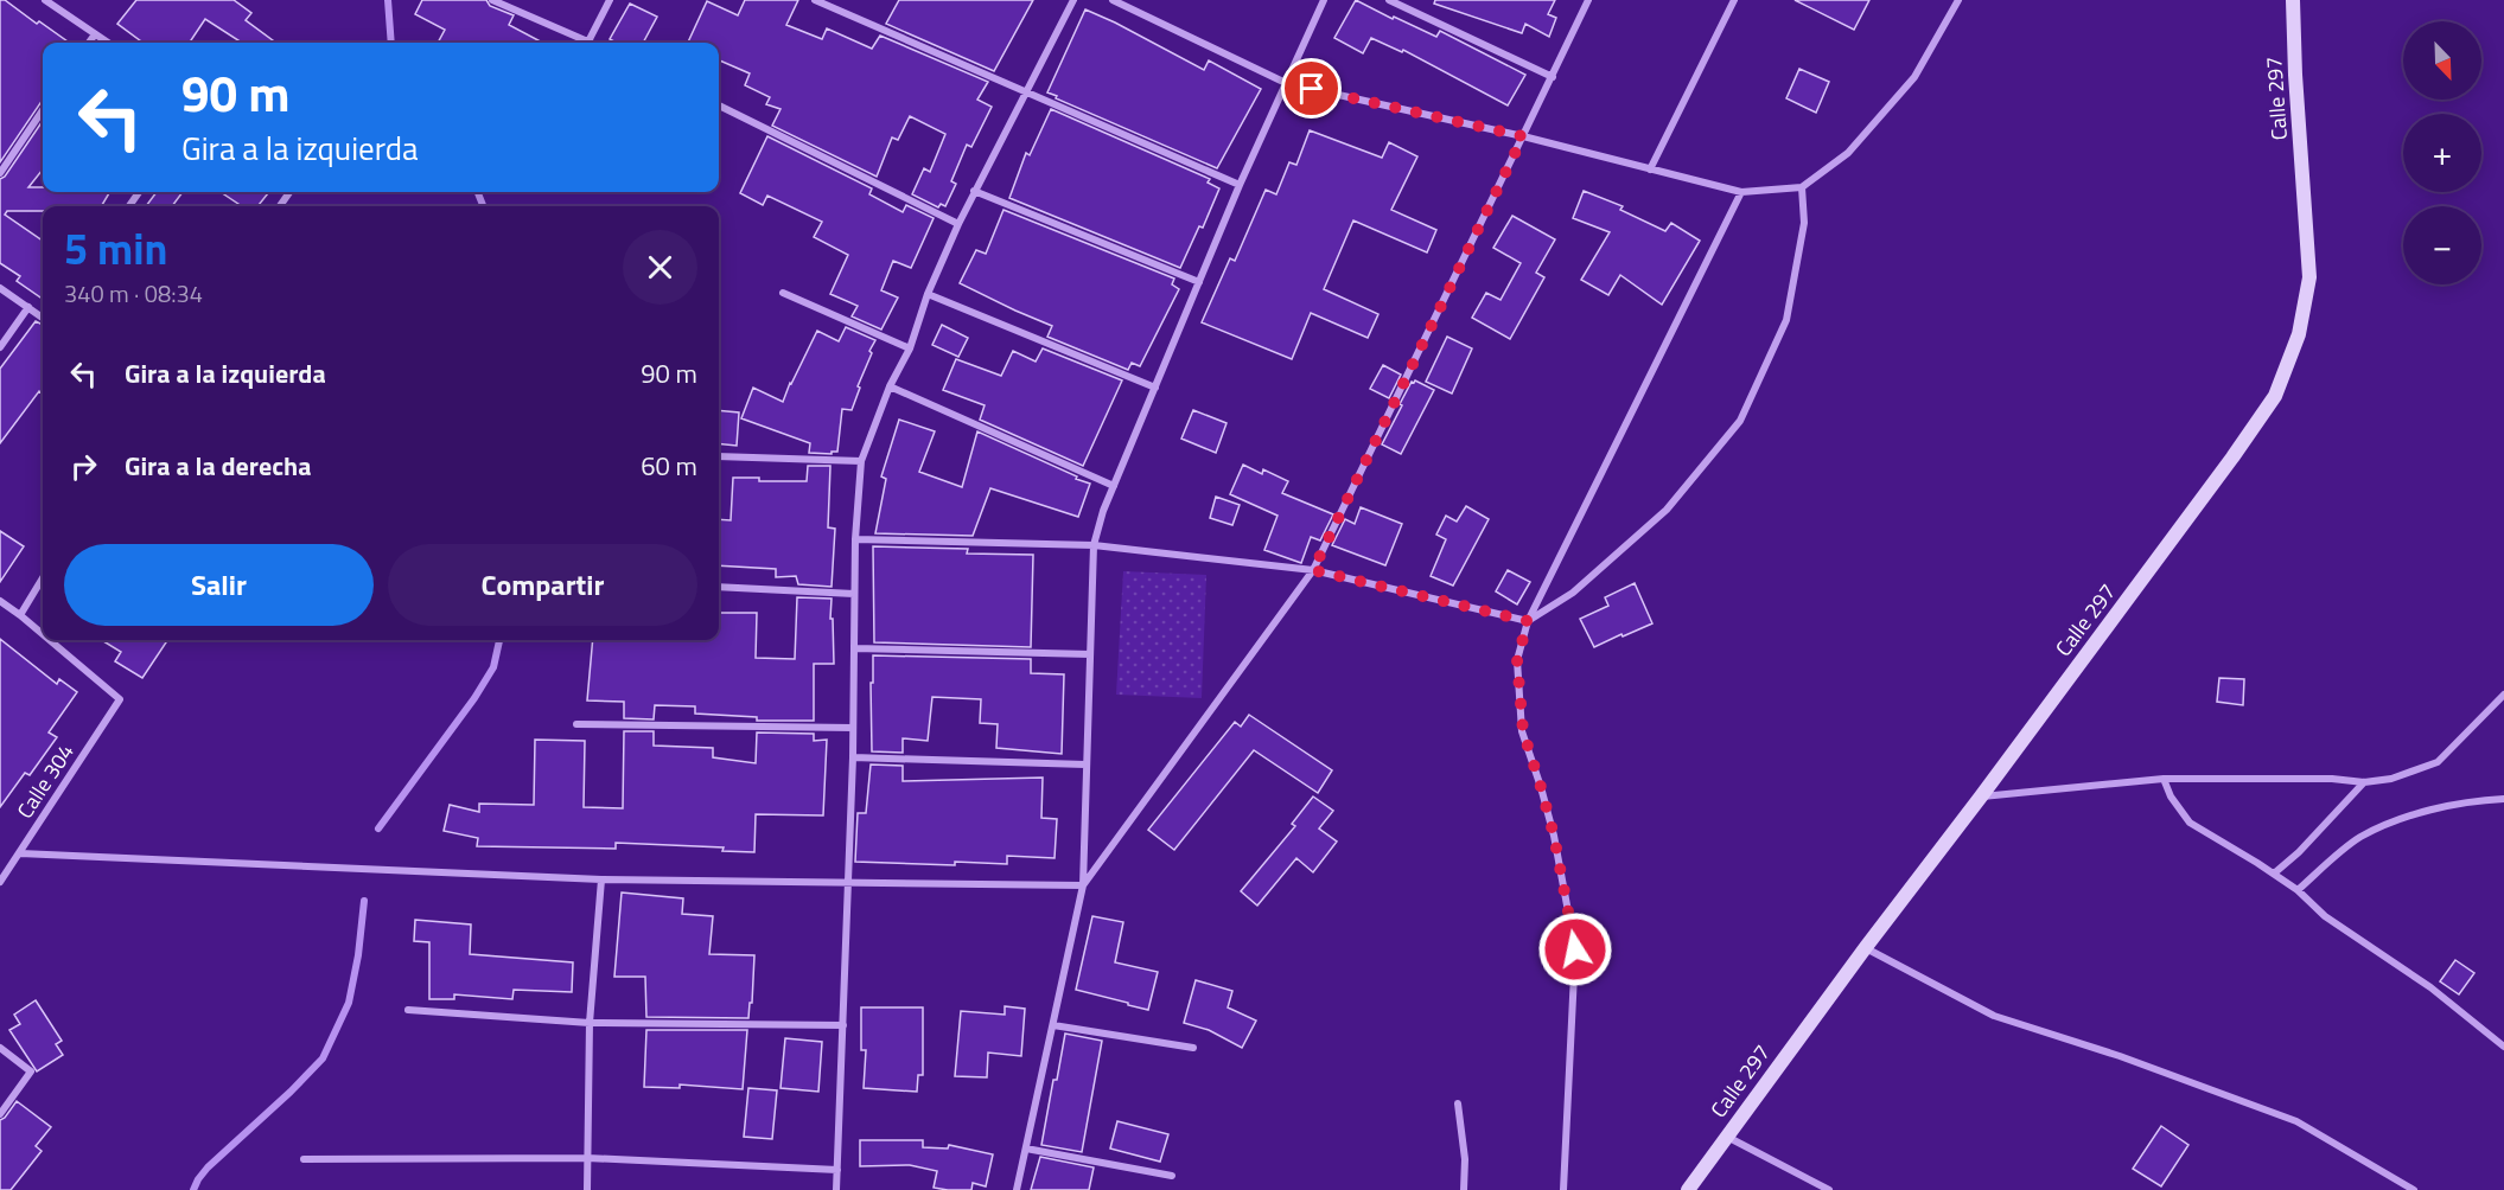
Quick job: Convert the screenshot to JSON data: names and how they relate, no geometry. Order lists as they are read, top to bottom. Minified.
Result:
{"streets":{"street":["Calle 297","Calle 304"]},"north":"bottom right","page":{"map_buttons":["+","−"],"turn":["90 m","Gira a la izquierda"],"heading":["5 min","340 m · 08:34"],"list":[{"name":"Gira a la izquierda","value":"90 m"},{"name":"Gira a la derecha","value":"60 m"}],"buttons":["Salir","Compartir"]}}
